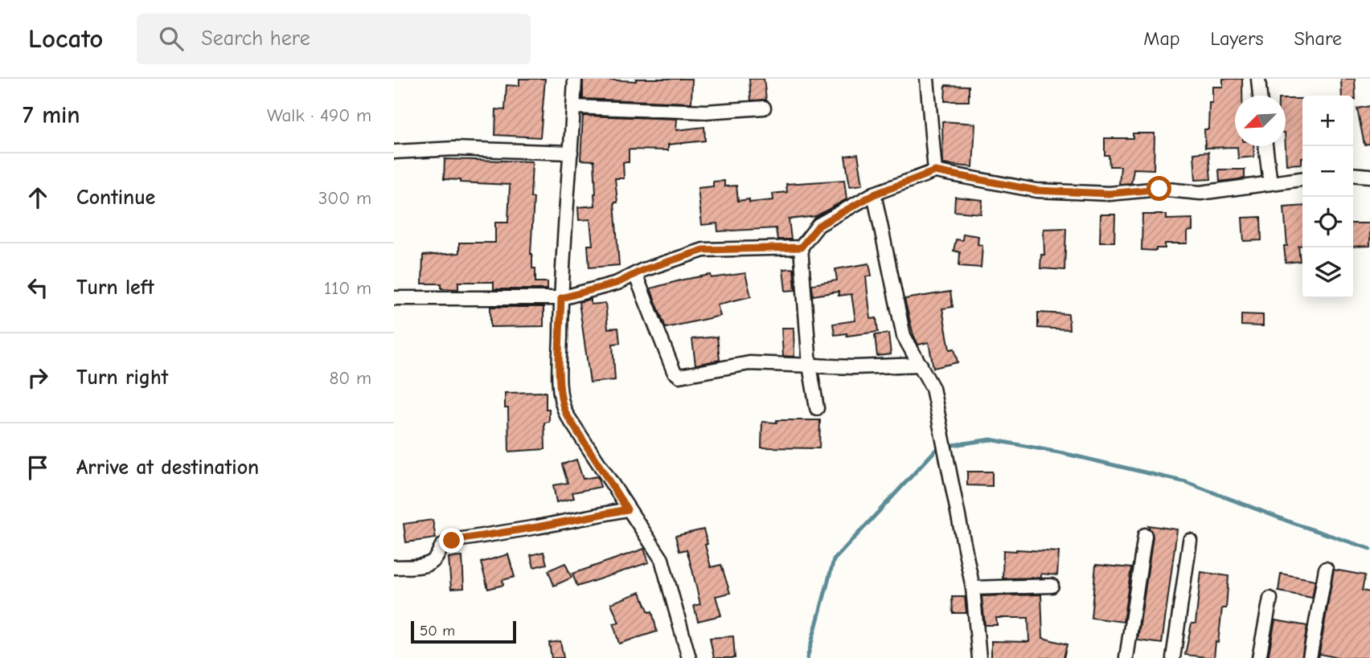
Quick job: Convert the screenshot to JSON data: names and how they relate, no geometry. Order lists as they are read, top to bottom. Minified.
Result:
{"scale_bar":"50 m","north":"bottom left","page":{"header":"Locato","search":"Search here","nav":["Map","Layers","Share"],"heading":["7 min","Walk · 490 m"],"map_buttons":["+","−"],"list":[["Continue","300 m"],["Turn left","110 m"],["Turn right","80 m"],"Arrive at destination"],"scale":"50 m"}}
